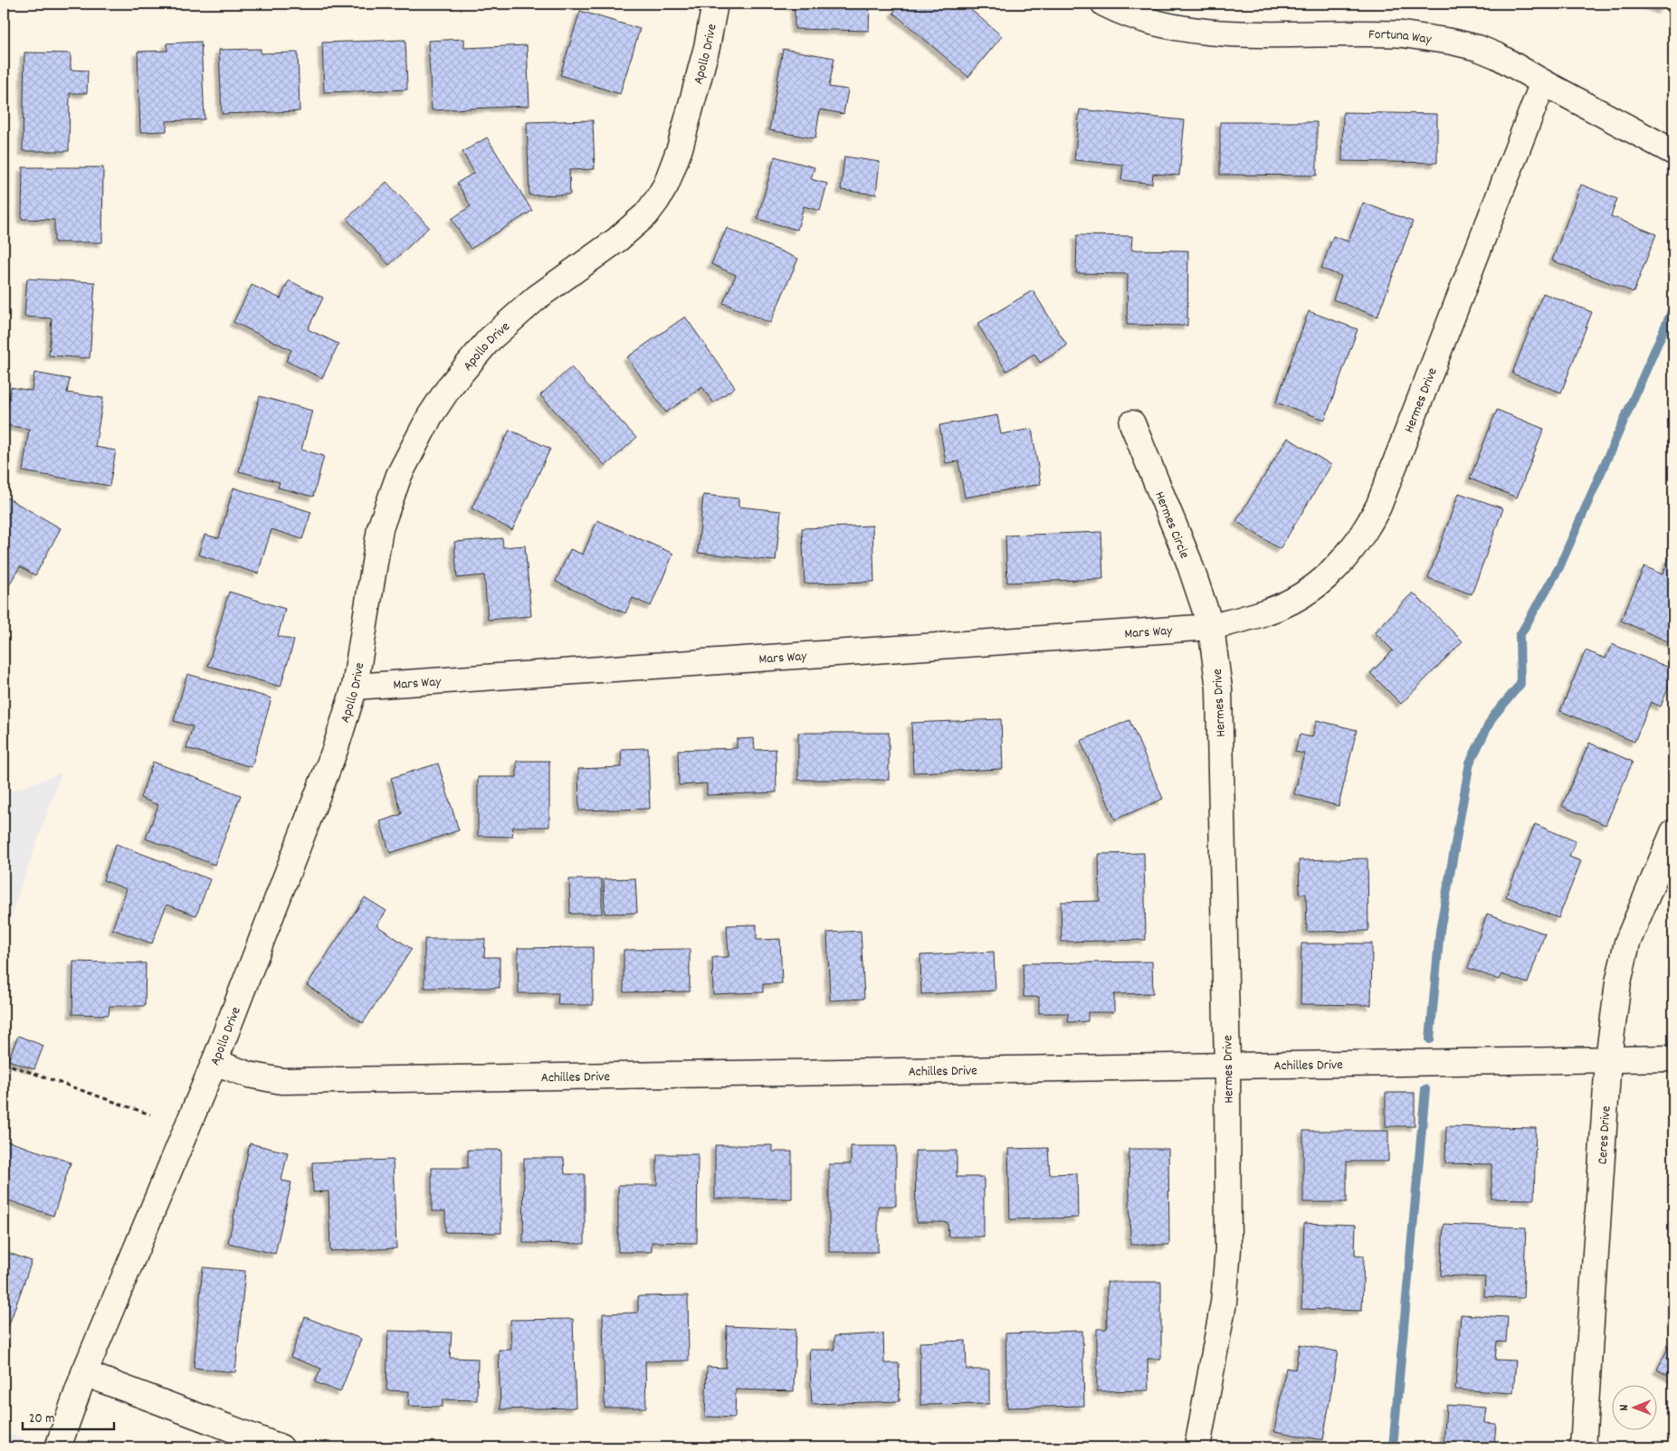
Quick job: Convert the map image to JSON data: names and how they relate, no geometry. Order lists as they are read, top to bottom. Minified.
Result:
{"streets":{"street":["Fortuna Way","Apollo Drive","Hermes Drive","Hermes Circle","Mars Way","Achilles Drive","Ceres Drive"]},"crossings":[["Fortuna Way","Hermes Drive"],["Apollo Drive","Mars Way"],["Apollo Drive","Achilles Drive"],["Hermes Drive","Hermes Circle"],["Hermes Drive","Mars Way"],["Hermes Drive","Achilles Drive"],["Hermes Circle","Mars Way"],["Achilles Drive","Ceres Drive"]],"scale_bar":"20 m","north":"left"}
